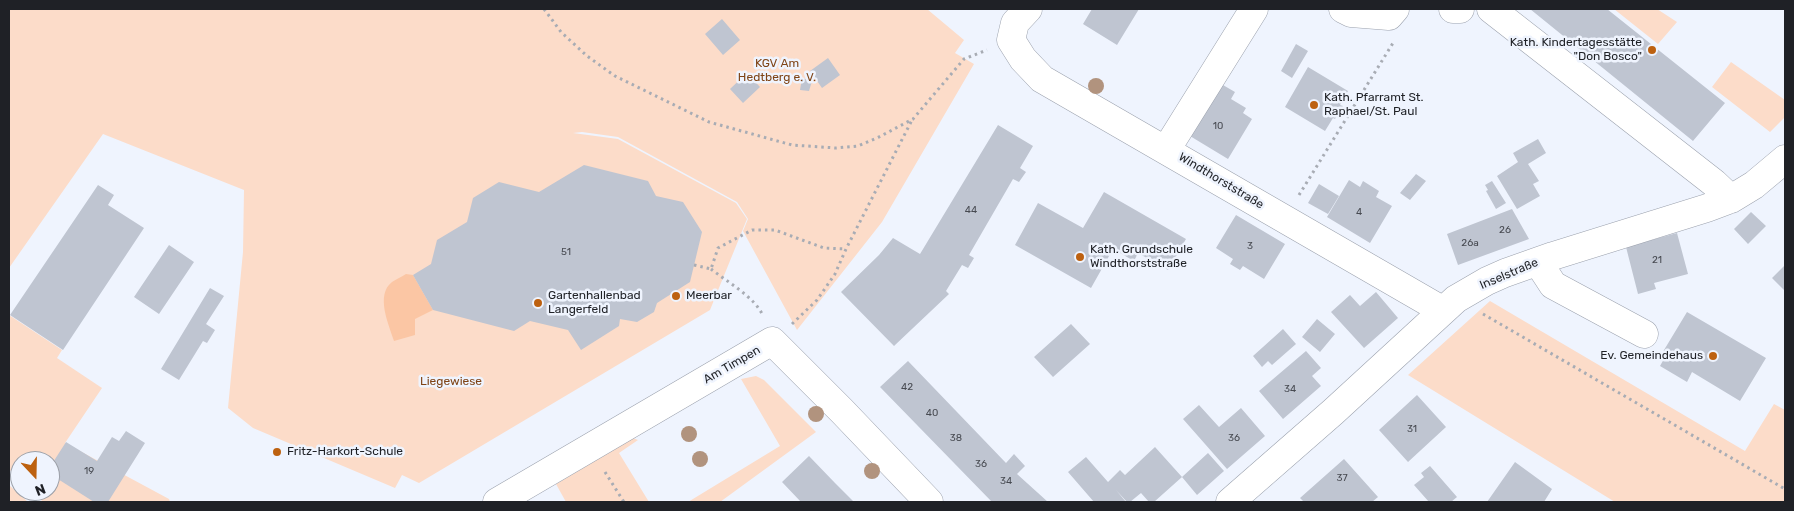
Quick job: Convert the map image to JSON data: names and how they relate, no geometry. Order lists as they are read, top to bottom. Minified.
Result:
{"streets":{"street":["Windthorststraße","Inselstraße","Am Timpen"]},"crossings":[["Windthorststraße","Inselstraße"]],"parks":["KGV Am Hedtberg e. V.","Liegewiese"],"places":["Kath. Kindertagesstätte \"Don Bosco\"","Kath. Pfarramt St. Raphael/St. Paul","Kath. Grundschule Windthorststraße","Meerbar","Gartenhallenbad Langerfeld","Ev. Gemeindehaus","Fritz-Harkort-Schule"],"house_numbers":["10","44","4","26","26a","3","51","21","42","34","40","31","38","36","36","19","37","34"],"north":"bottom"}
